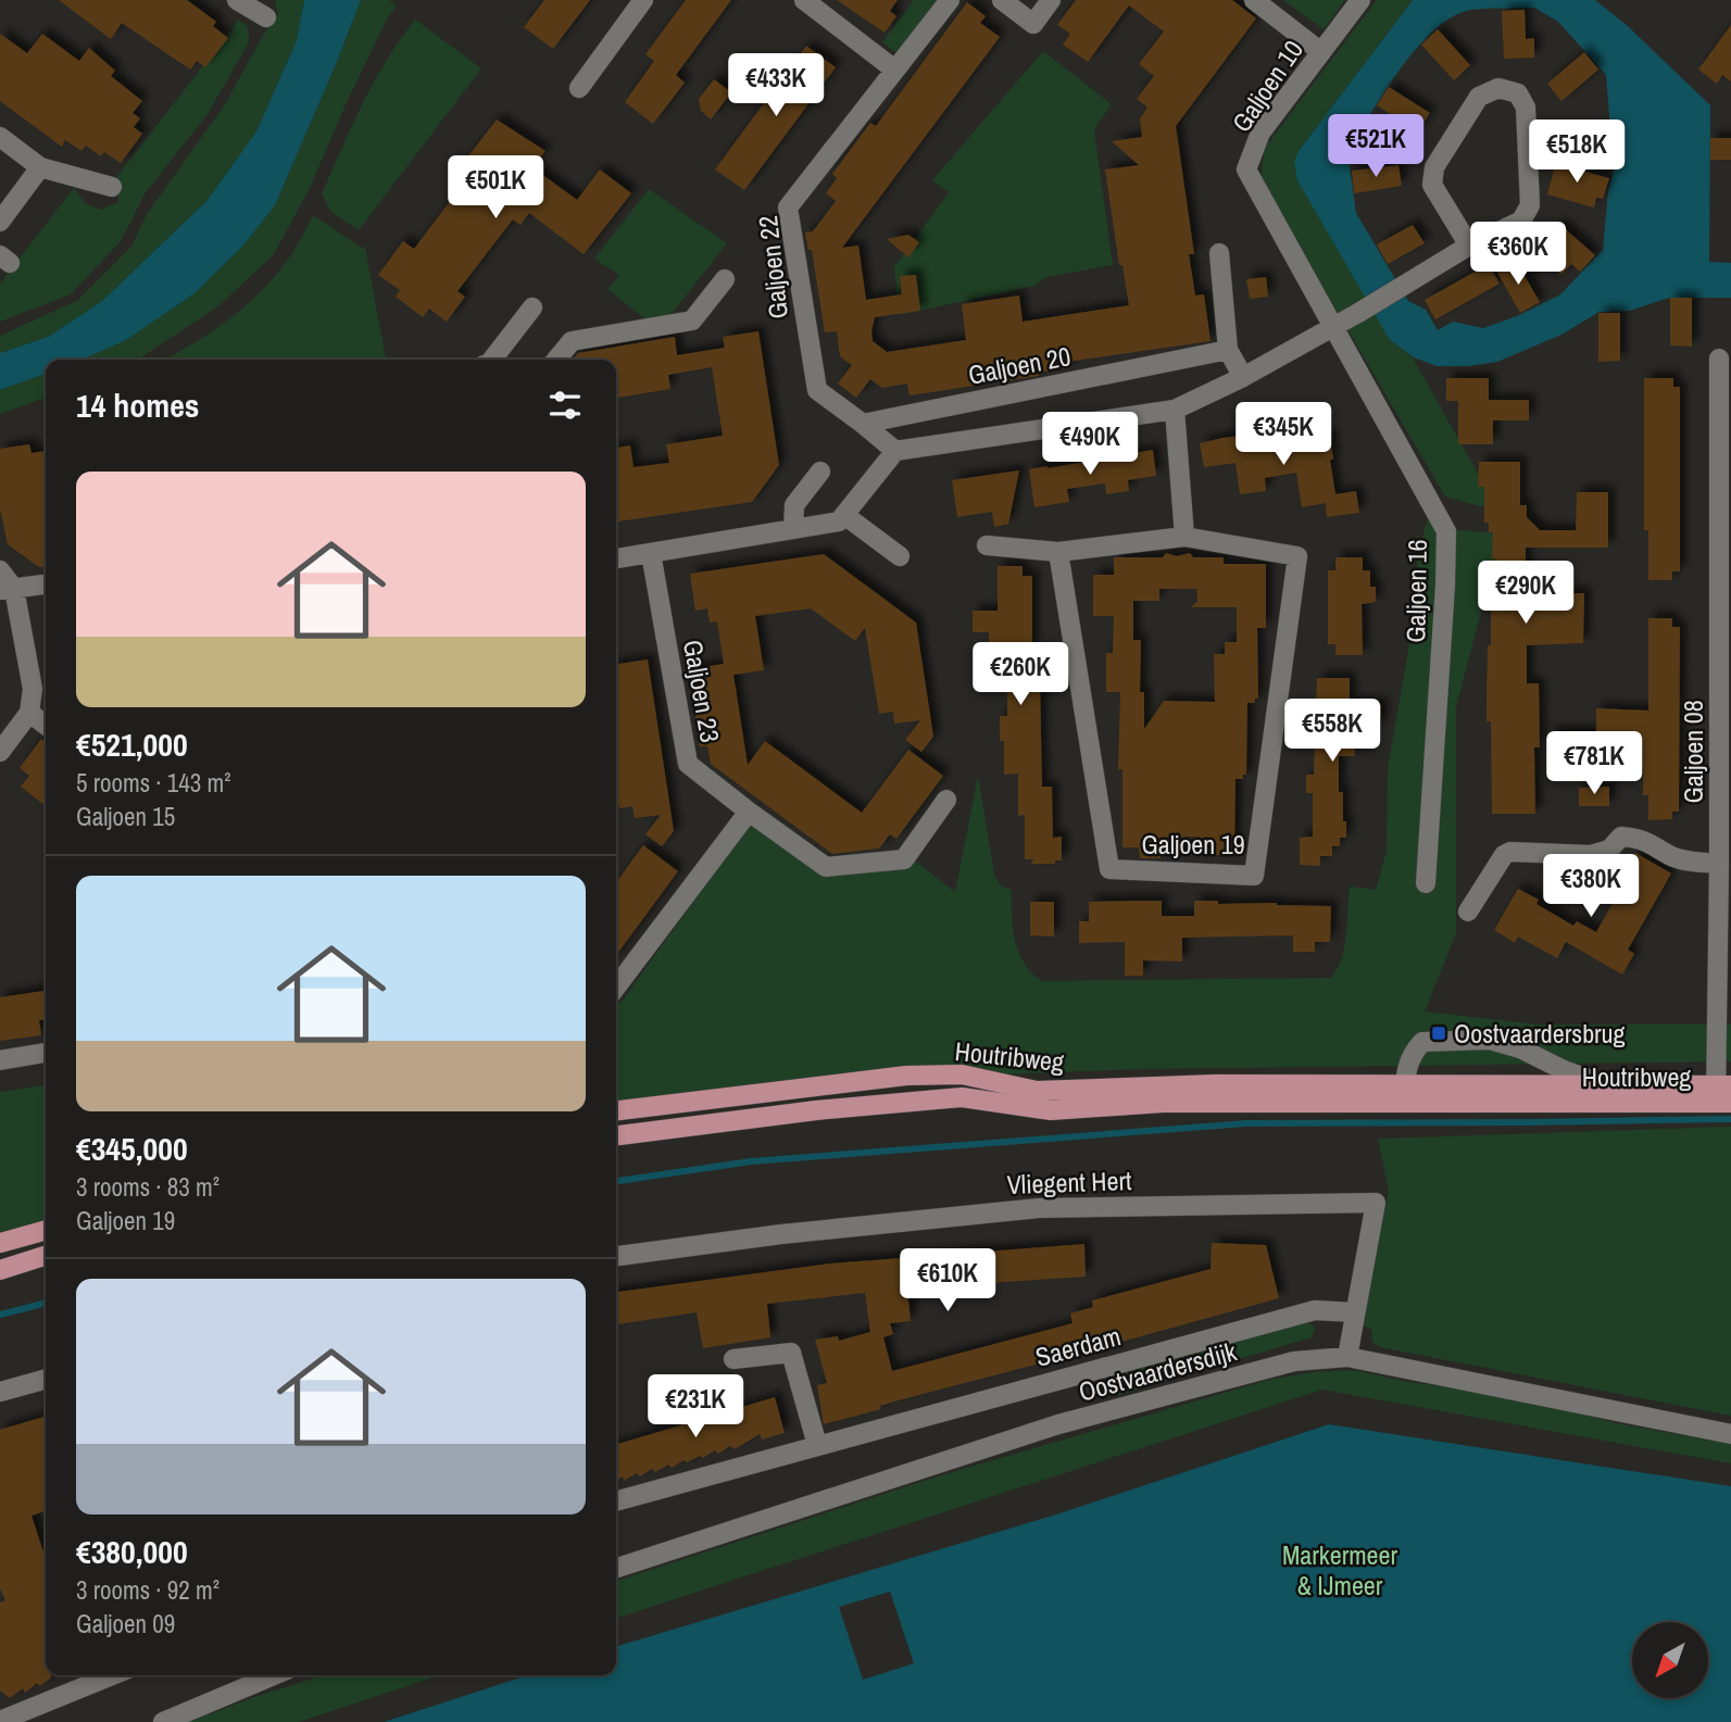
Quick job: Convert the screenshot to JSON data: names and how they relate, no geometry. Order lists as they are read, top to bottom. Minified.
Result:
{"streets":{"main road":["Houtribweg"],"street":["Galjoen 10","Galjoen 22","Galjoen 20","Galjoen 16","Galjoen 23","Galjoen 08","Galjoen 19","Vliegent Hert","Saerdam","Oostvaardersdijk"]},"crossings":[["Galjoen 10","Galjoen 16"],["Galjoen 22","Galjoen 20"],["Galjoen 08","Houtribweg"],["Vliegent Hert","Saerdam"],["Vliegent Hert","Oostvaardersdijk"]],"parks":["Markermeer & IJmeer"],"places":{"transit":["Oostvaardersbrug"]},"north":"bottom left","page":{"price":["€433K","€521K","€518K","€501K","€360K","€345K","€490K","€290K","€260K","€558K","€781K","€380K","€610K","€231K"],"heading":"14 homes","list":[{"name":"€521,000","note":"5 rooms · 143 m² · Galjoen 15"},{"name":"€345,000","note":"3 rooms · 83 m² · Galjoen 19"},{"name":"€380,000","note":"3 rooms · 92 m² · Galjoen 09"}]}}
